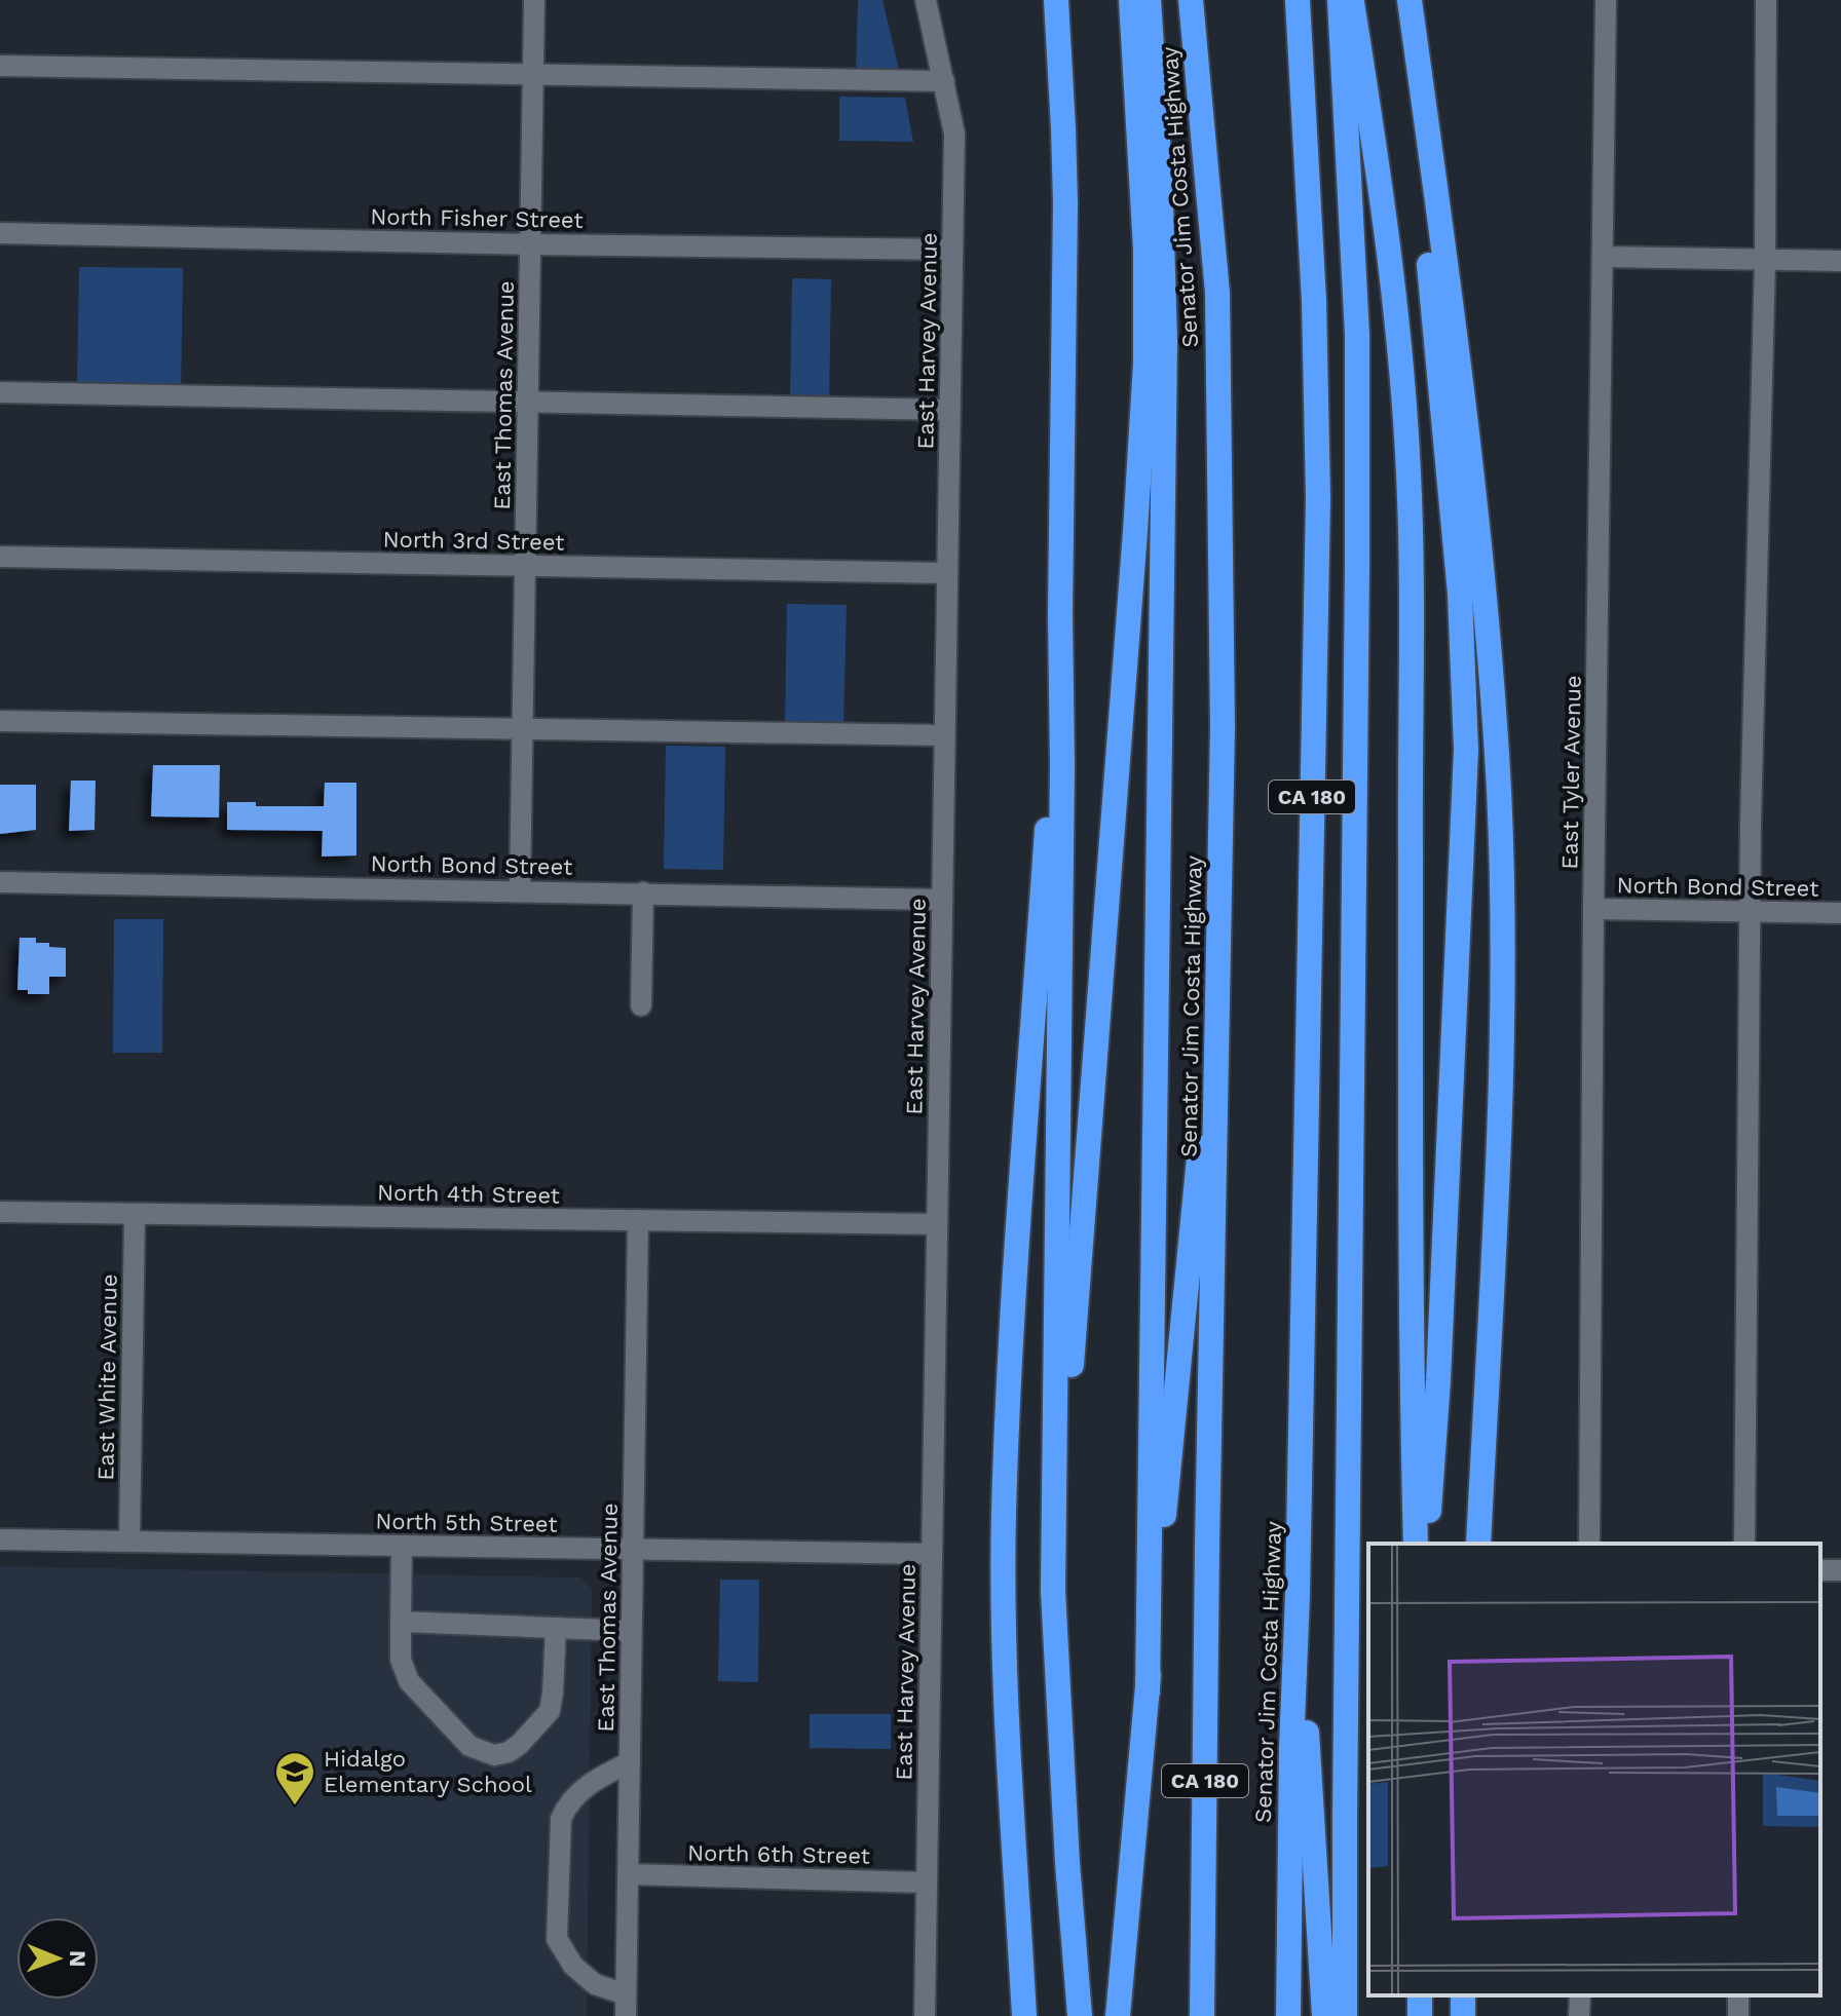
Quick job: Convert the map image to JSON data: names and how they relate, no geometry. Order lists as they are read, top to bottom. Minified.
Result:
{"streets":{"highway":["Senator Jim Costa Highway","CA 180"],"street":["North Fisher Street","East Harvey Avenue","East Thomas Avenue","North 3rd Street","East Tyler Avenue","North Bond Street","North 4th Street","East White Avenue","North 5th Street","North 6th Street"]},"crossings":[["North Fisher Street","East Harvey Avenue"],["North Fisher Street","East Thomas Avenue"],["East Harvey Avenue","North 3rd Street"],["East Harvey Avenue","North Bond Street"],["East Harvey Avenue","North 4th Street"],["East Harvey Avenue","North 5th Street"],["East Harvey Avenue","North 6th Street"],["East Thomas Avenue","North 3rd Street"],["East Thomas Avenue","North Bond Street"],["East Thomas Avenue","North 4th Street"],["East Thomas Avenue","North 5th Street"],["East Thomas Avenue","North 6th Street"],["East Tyler Avenue","North Bond Street"],["North 4th Street","East White Avenue"],["East White Avenue","North 5th Street"]],"places":{"school or university":["Hidalgo Elementary School"]},"north":"right"}
